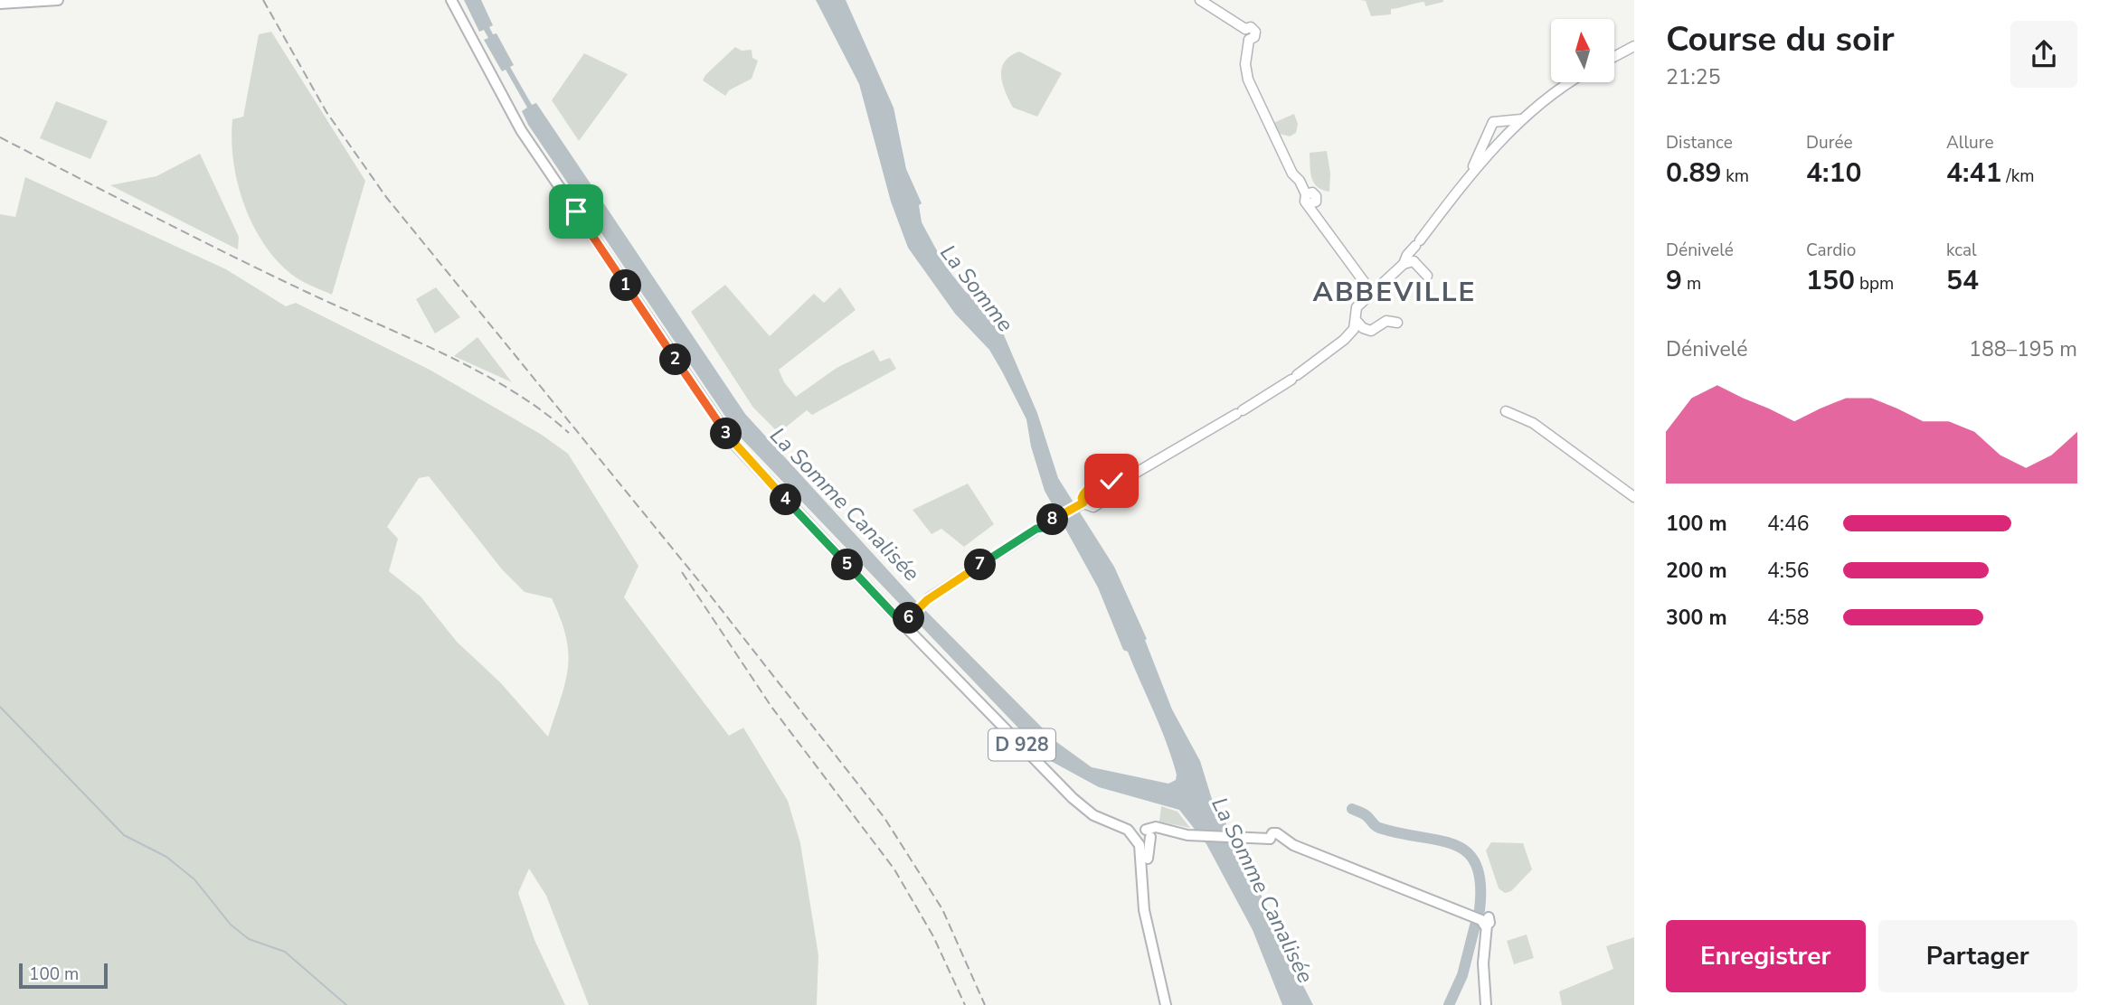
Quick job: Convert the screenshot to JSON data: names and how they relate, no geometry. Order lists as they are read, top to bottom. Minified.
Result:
{"streets":{"main road":["D 928"]},"districts":["ABBEVILLE"],"water":["La Somme","La Somme Canalisée"],"scale_bar":"100 m","north":"top","page":{"heading":["Course du soir","21:25"],"stats":[["Distance","0.89 km"],["Durée","4:10"],["Allure","4:41 /km"],["Dénivelé","9 m"],["Cardio","150 bpm"],["kcal","54"]],"pins":["1","2","3","4","8","5","7","6"],"chart":["Dénivelé","188–195 m"],"list":[{"name":"100 m","note":"4:46"},{"name":"200 m","note":"4:56"},{"name":"300 m","note":"4:58"}],"buttons":["Enregistrer","Partager"],"scale":"100 m"}}
